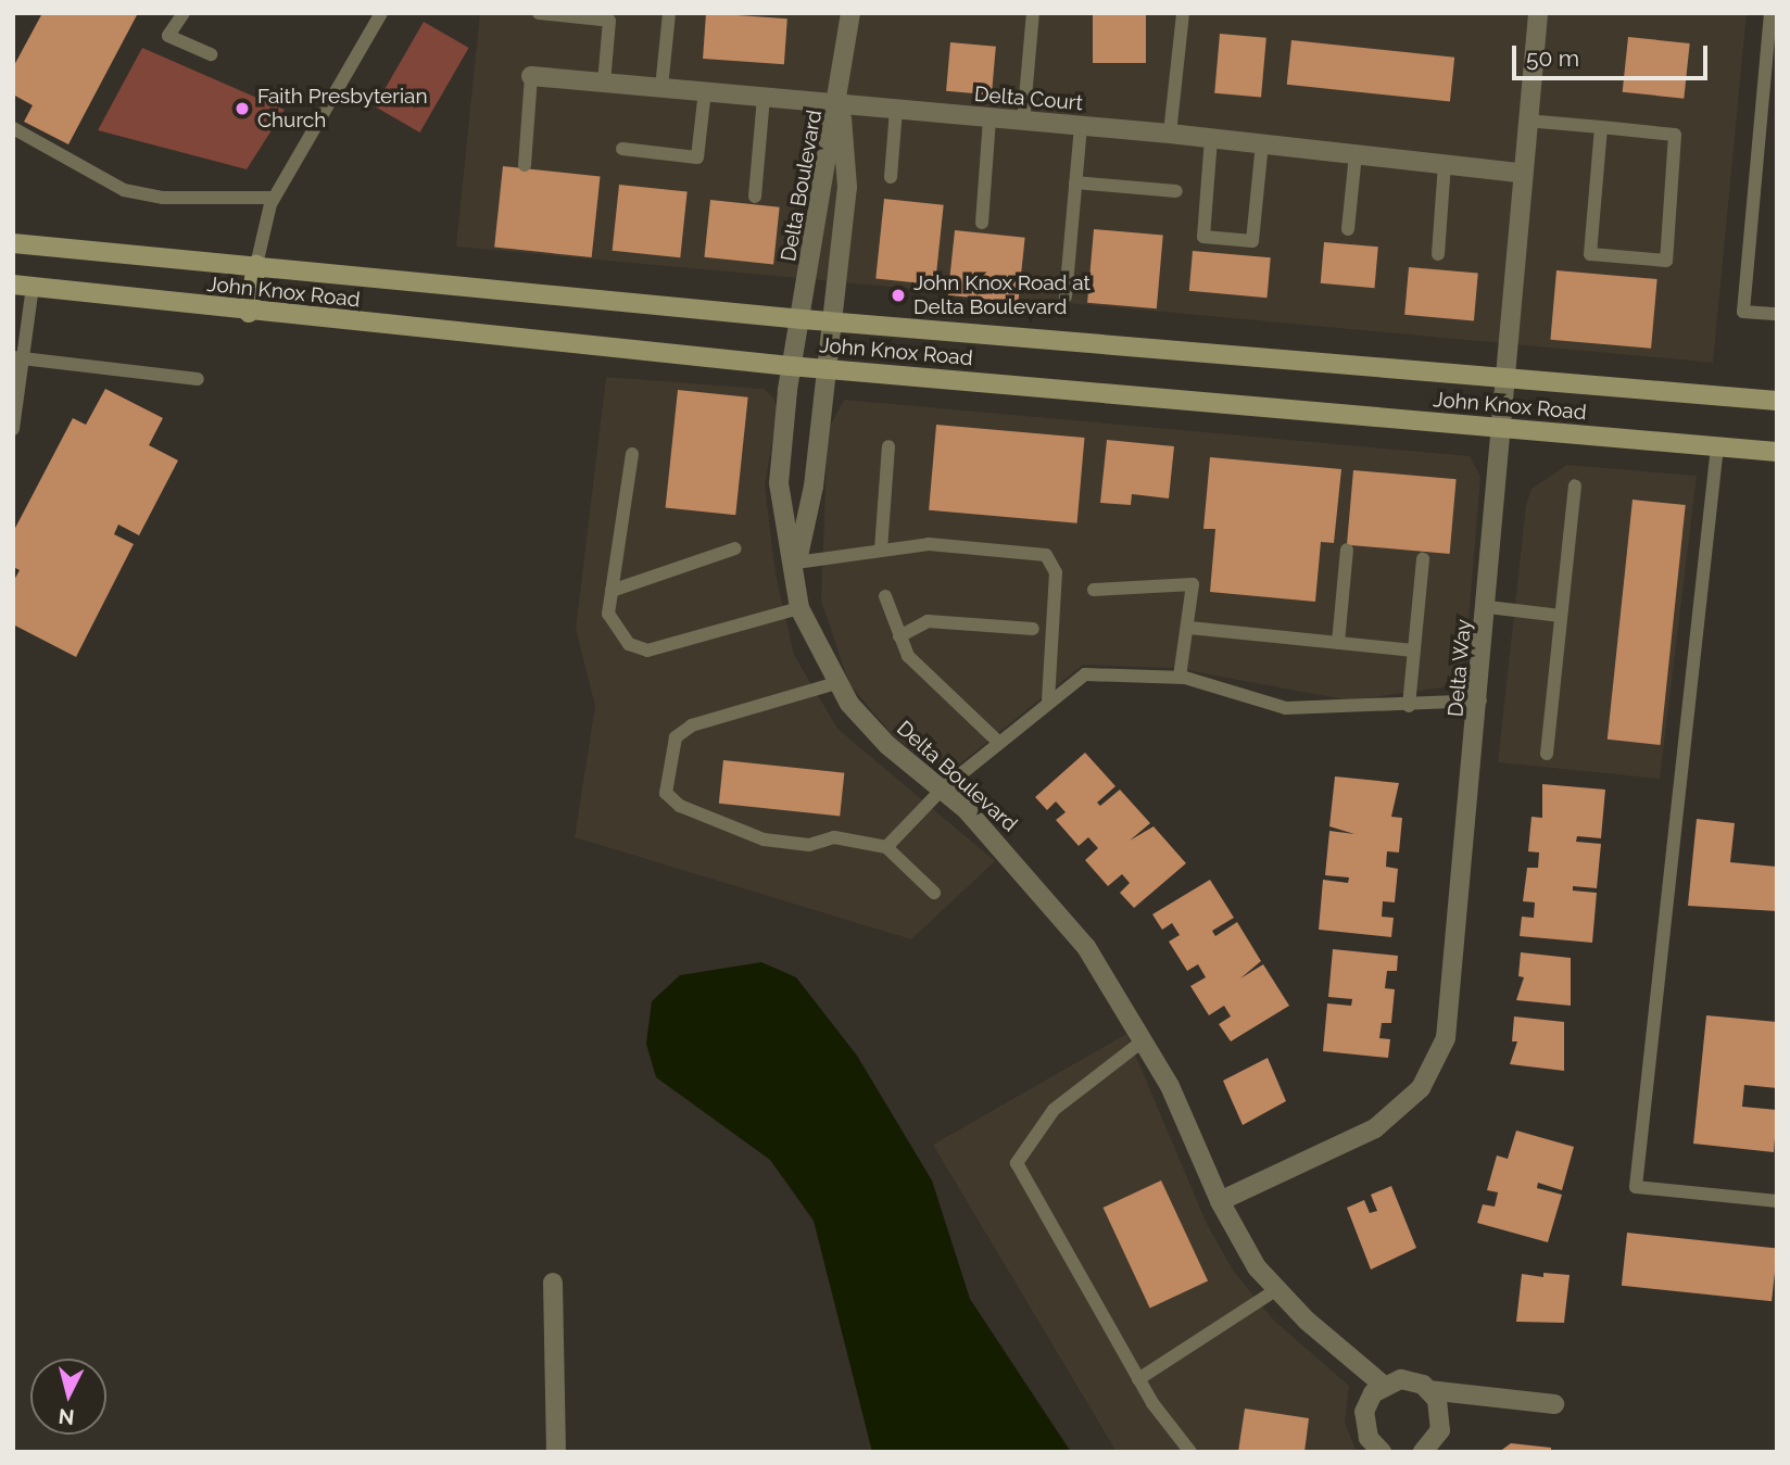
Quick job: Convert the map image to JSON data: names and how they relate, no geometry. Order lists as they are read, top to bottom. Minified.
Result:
{"streets":{"main road":["John Knox Road"],"street":["Delta Court","Delta Boulevard","Delta Way"]},"crossings":[["Delta Court","Delta Boulevard"],["Delta Court","Delta Way"],["Delta Boulevard","John Knox Road"],["Delta Boulevard","Delta Way"],["John Knox Road","Delta Way"]],"places":["Faith Presbyterian Church","John Knox Road at Delta Boulevard"],"scale_bar":"50 m","north":"bottom"}
